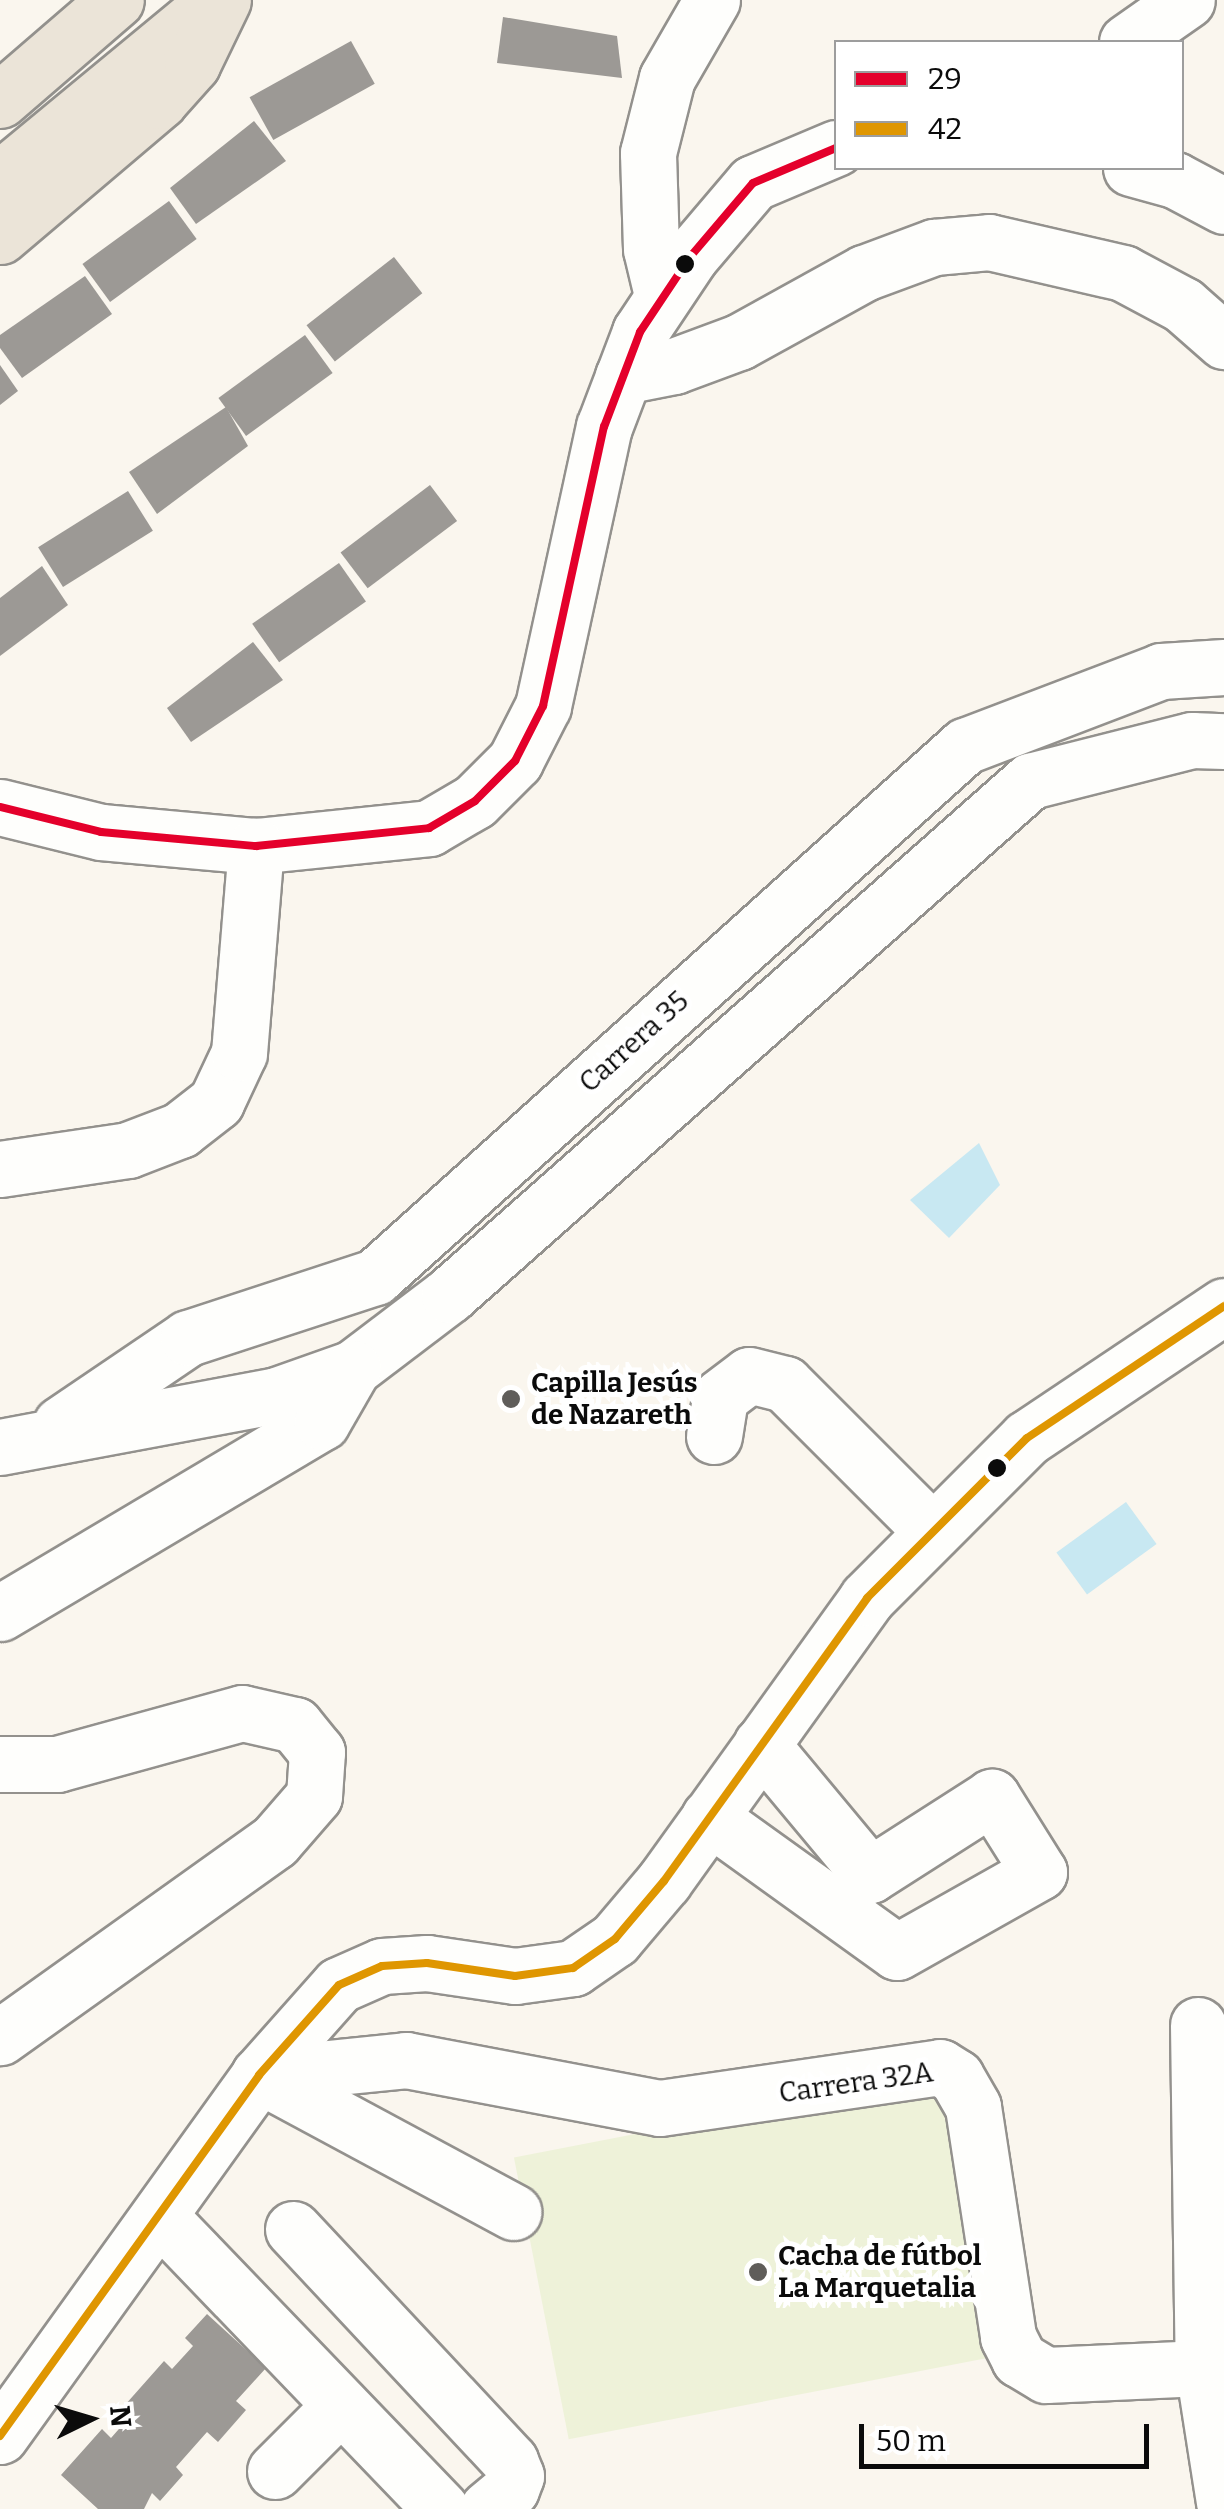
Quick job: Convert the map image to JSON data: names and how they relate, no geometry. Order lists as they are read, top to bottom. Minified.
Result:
{"streets":{"street":["Carrera 35","Carrera 32A"]},"places":["Capilla Jesús de Nazareth","Cacha de fútbol La Marquetalia"],"lines":["transit line 29","transit line 42"],"legend":["29","42"],"scale_bar":"50 m","north":"right"}
